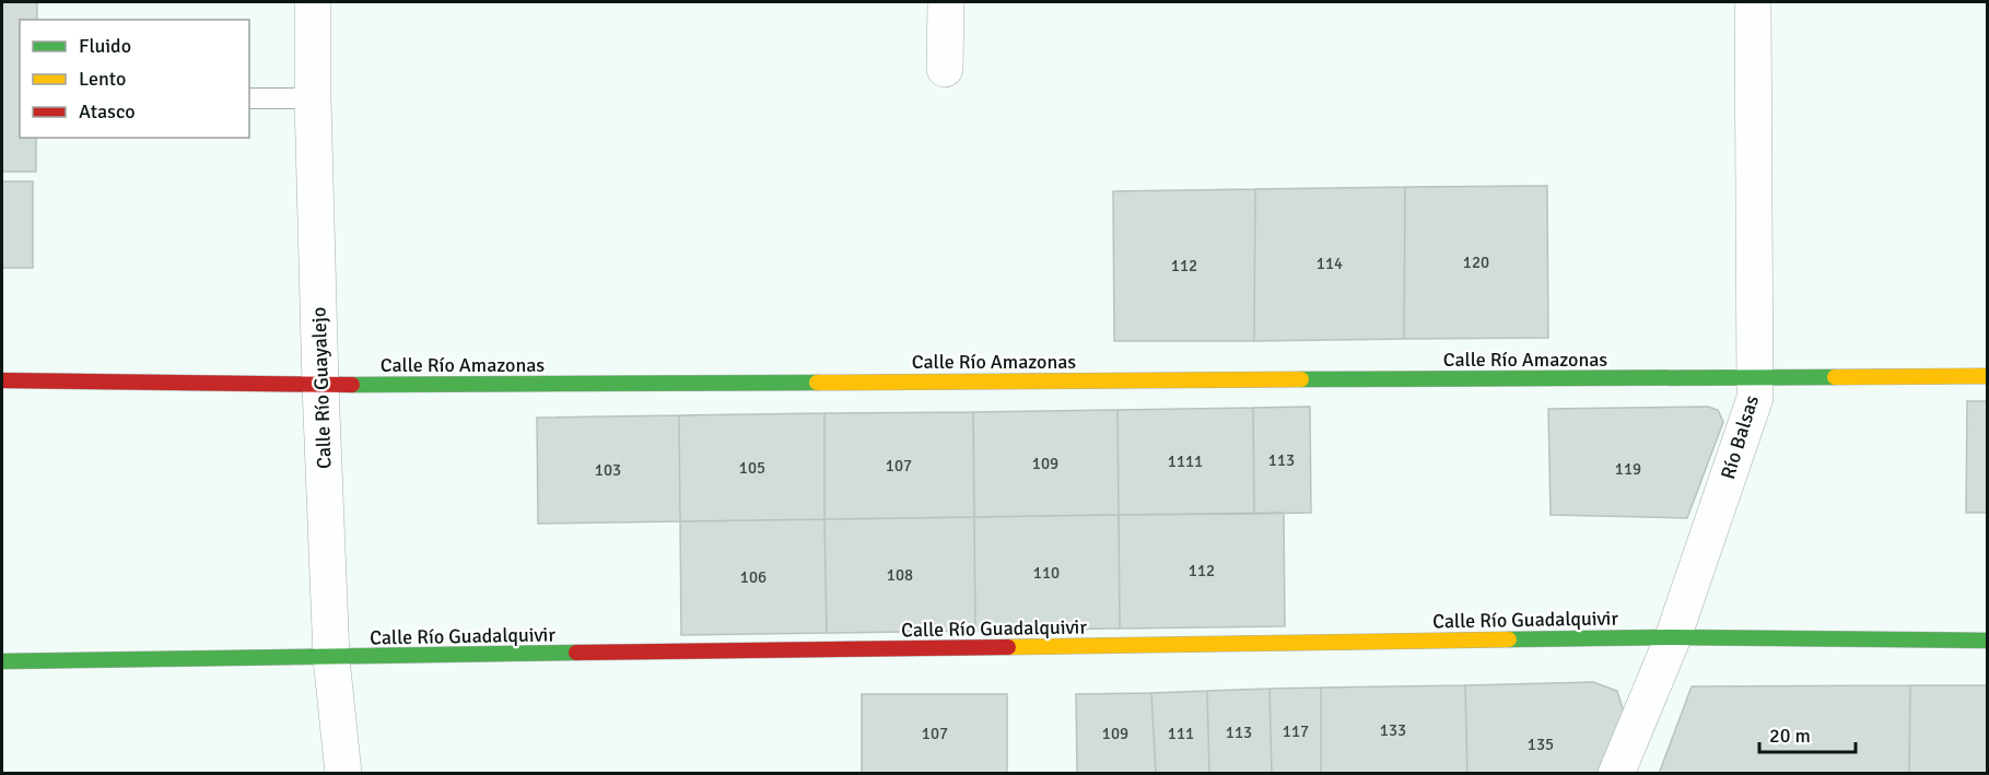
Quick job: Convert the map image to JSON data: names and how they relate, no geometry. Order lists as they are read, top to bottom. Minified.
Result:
{"streets":{"street":["Calle Río Amazonas","Calle Río Guayalejo","Río Balsas","Calle Río Guadalquivir"]},"crossings":[["Calle Río Amazonas","Calle Río Guayalejo"],["Calle Río Amazonas","Río Balsas"],["Calle Río Guayalejo","Calle Río Guadalquivir"],["Río Balsas","Calle Río Guadalquivir"]],"house_numbers":["120","114","112","113","1111","109","107","105","119","103","112","110","108","106","133","117","113","107","109","111","135"],"legend":["Fluido","Lento","Atasco"],"scale_bar":"20 m"}
